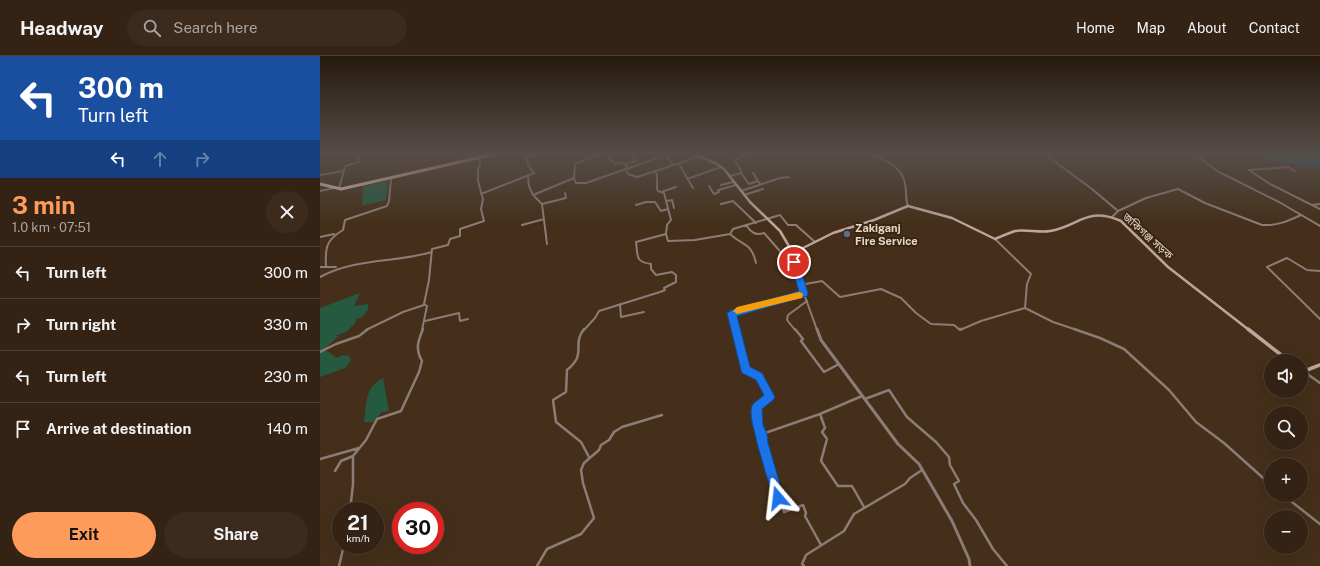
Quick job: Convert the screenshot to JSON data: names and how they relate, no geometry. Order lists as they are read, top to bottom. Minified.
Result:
{"streets":{"main road":["জকিগঞ্জ সড়ক"]},"places":["Zakiganj Fire Service"],"page":{"header":"Headway","search":"Search here","nav":["Home","Map","About","Contact"],"turn":["300 m","Turn left"],"heading":["3 min","1.0 km · 07:51"],"list":[{"name":"Turn left","value":"300 m"},{"name":"Turn right","value":"330 m"},{"name":"Turn left","value":"230 m"},{"name":"Arrive at destination","value":"140 m"}],"map_buttons":["+","−"],"speed":"21 km/h","limit":"30","buttons":["Exit","Share"]}}
